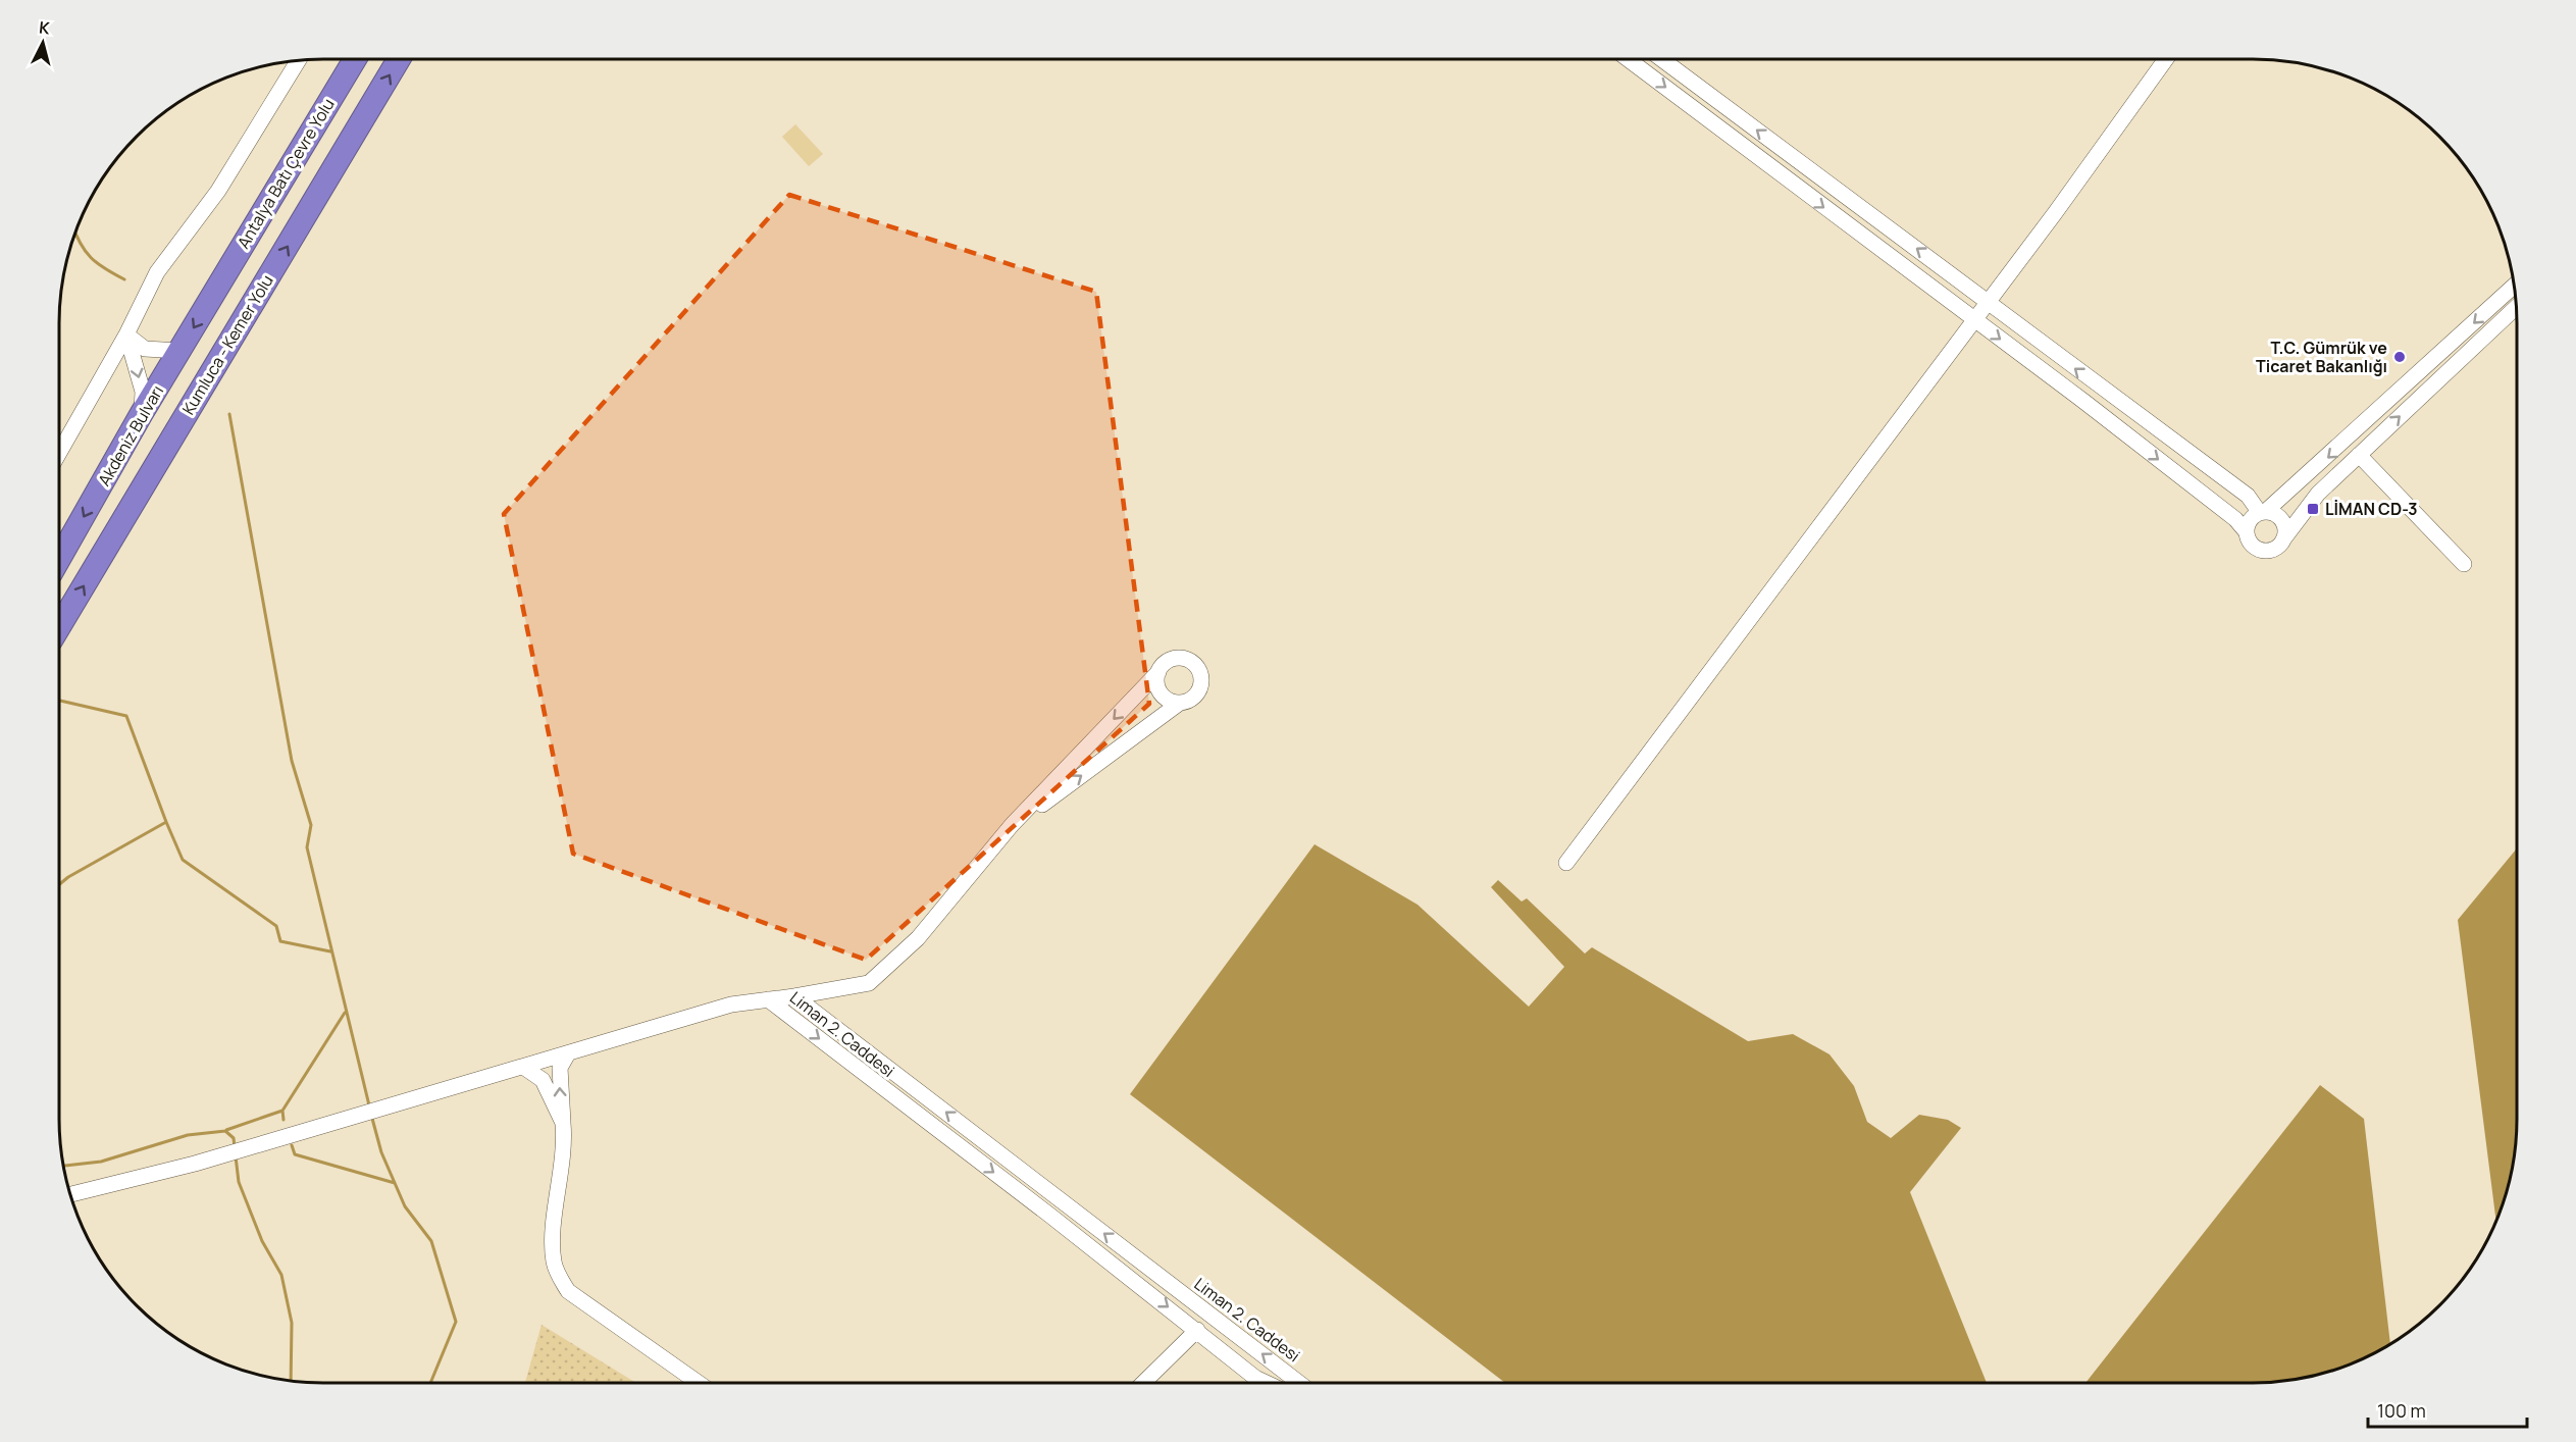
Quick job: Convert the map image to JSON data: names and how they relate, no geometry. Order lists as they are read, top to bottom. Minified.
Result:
{"streets":{"highway":["Antalya Batı Çevre Yolu","Kumluca - Kemer Yolu","Akdeniz Bulvarı"],"street":["Liman 2. Caddesi"]},"crossings":[["Antalya Batı Çevre Yolu","Akdeniz Bulvarı"]],"one_way":["Kumluca - Kemer Yolu","Akdeniz Bulvarı"],"places":{"other":["T.C. Gümrük ve Ticaret Bakanlığı"],"transit":["LİMAN CD-3"]},"scale_bar":"100 m","north":"top"}
